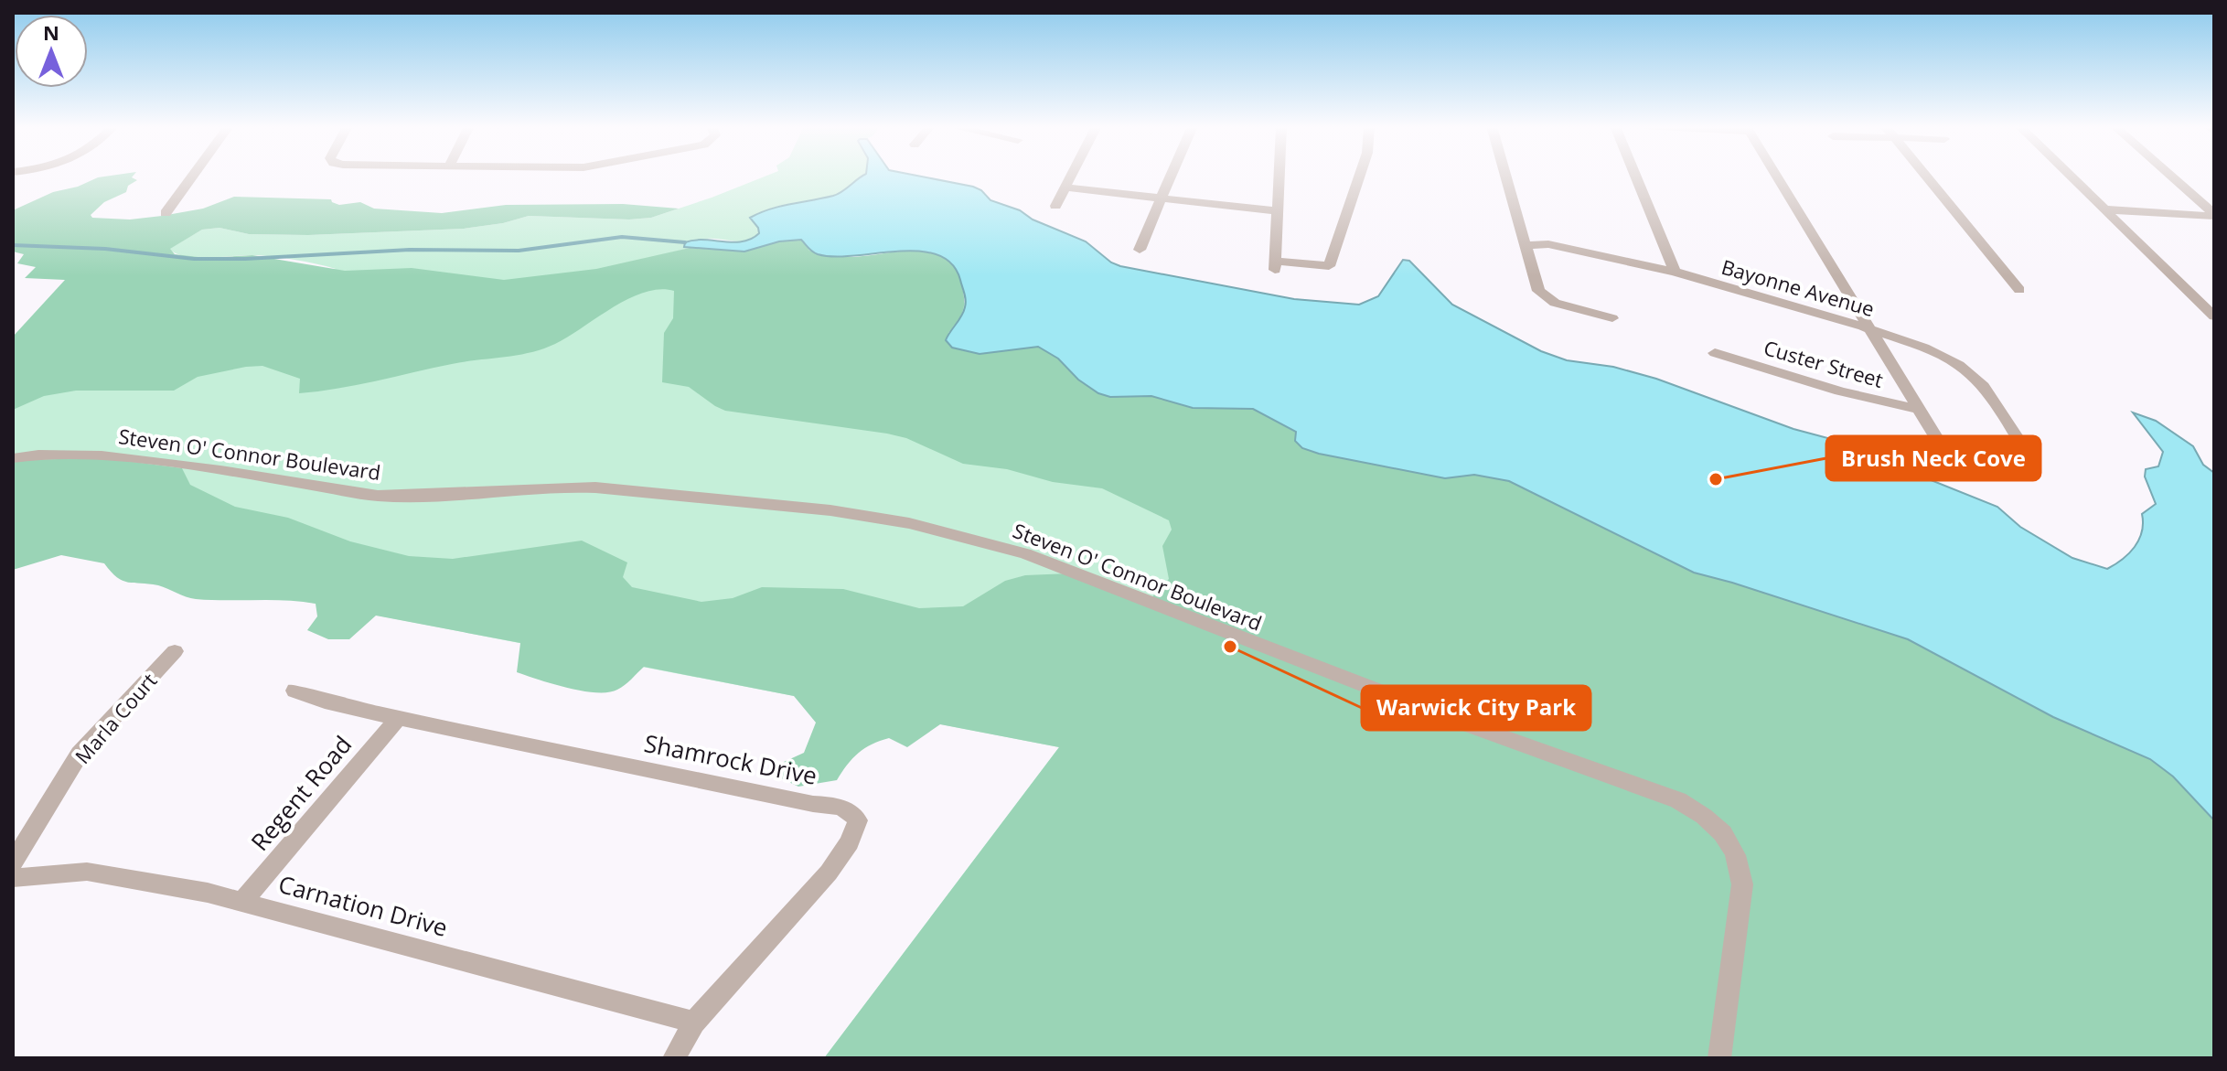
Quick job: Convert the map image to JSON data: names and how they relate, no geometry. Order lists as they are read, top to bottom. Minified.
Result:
{"streets":{"street":["Bayonne Avenue","Custer Street","Steven O' Connor Boulevard","Marla Court","Shamrock Drive","Regent Road","Carnation Drive"]},"crossings":[["Shamrock Drive","Regent Road"],["Shamrock Drive","Carnation Drive"],["Regent Road","Carnation Drive"]],"places":["Brush Neck Cove","Warwick City Park"],"north":"top"}
